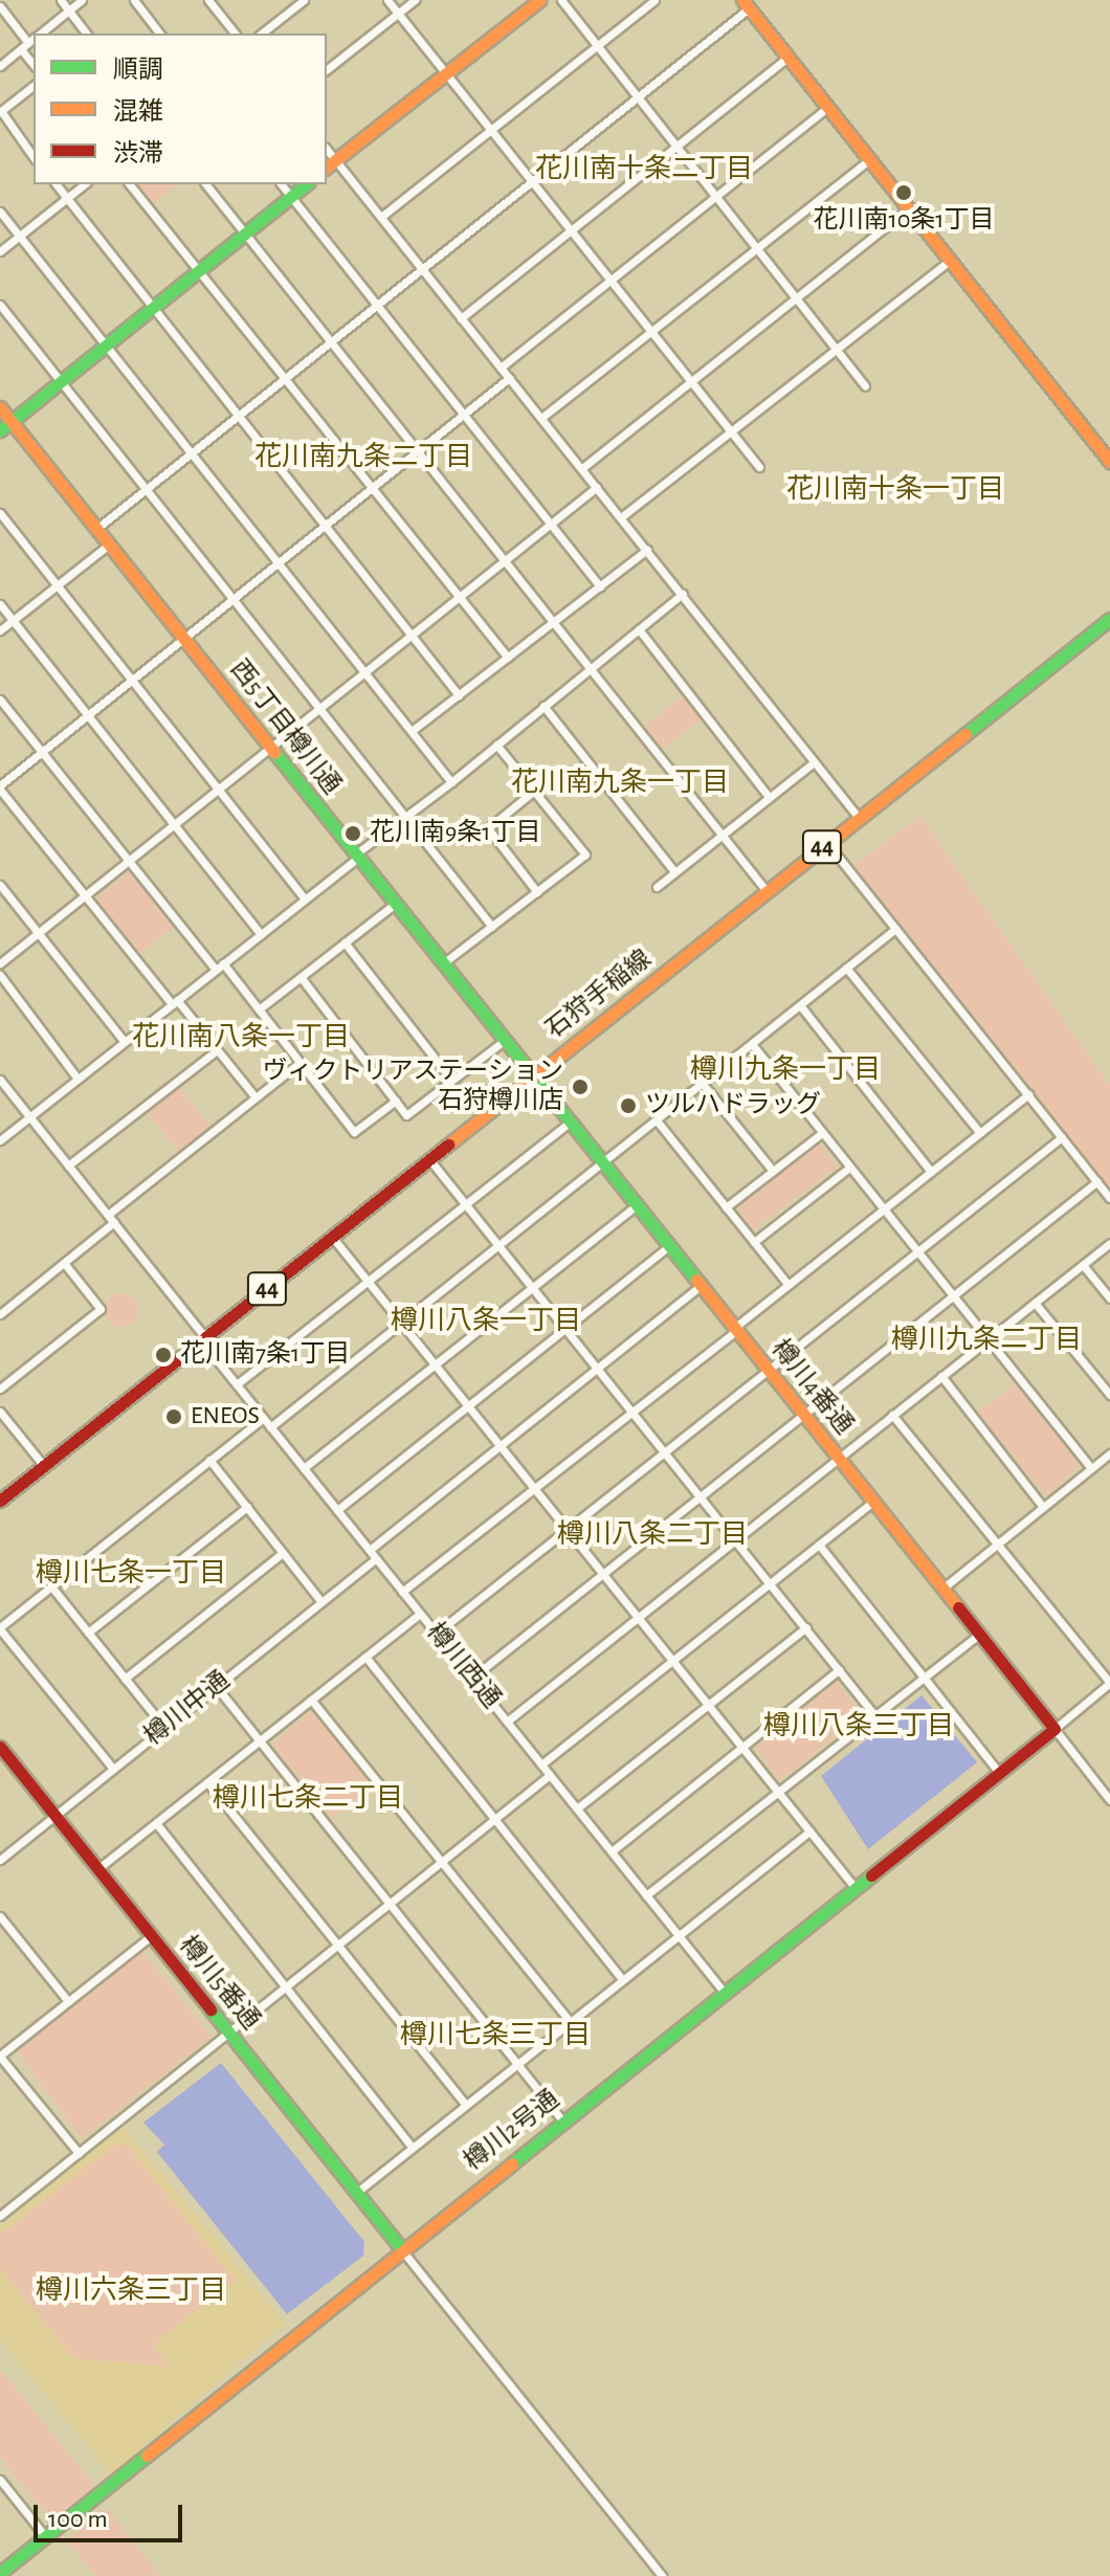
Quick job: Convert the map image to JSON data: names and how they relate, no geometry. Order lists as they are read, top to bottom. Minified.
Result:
{"streets":{"street":["西5丁目樽川通","44","石狩手稲線","樽川4番通","樽川西通","樽川中通","樽川5番通","樽川2号通"]},"crossings":[["西5丁目樽川通","石狩手稲線"],["西5丁目樽川通","樽川4番通"],["石狩手稲線","樽川4番通"],["石狩手稲線","樽川西通"],["樽川4番通","樽川2号通"],["樽川西通","樽川中通"],["樽川西通","樽川2号通"],["樽川中通","樽川5番通"],["樽川5番通","樽川2号通"]],"districts":["花川南十条二丁目","花川南九条二丁目","花川南十条一丁目","花川南九条一丁目","花川南八条一丁目","樽川九条一丁目","樽川八条一丁目","樽川九条二丁目","樽川八条二丁目","樽川七条一丁目","樽川八条三丁目","樽川七条二丁目","樽川七条三丁目","樽川六条三丁目"],"places":["花川南10条1丁目","花川南9条1丁目","ヴィクトリアステーション 石狩樽川店","ツルハドラッグ","花川南7条1丁目","ENEOS"],"legend":["順調","混雑","渋滞"],"scale_bar":"100 m"}
